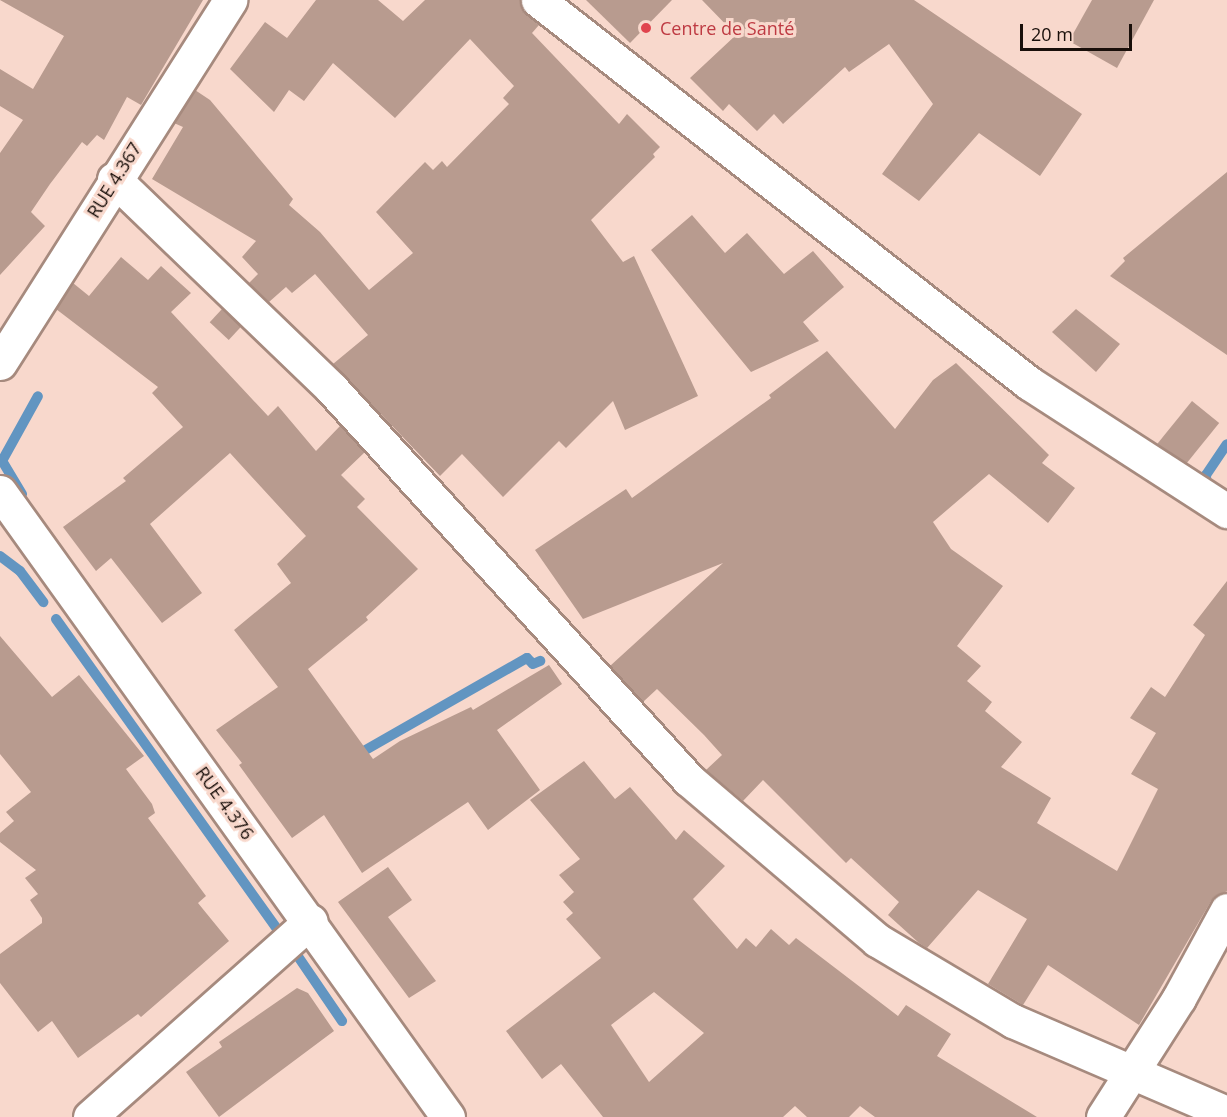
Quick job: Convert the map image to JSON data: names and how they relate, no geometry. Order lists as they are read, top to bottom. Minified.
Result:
{"streets":{"street":["RUE 4.367","RUE 4.376"]},"places":["Centre de Santé"],"scale_bar":"20 m"}
